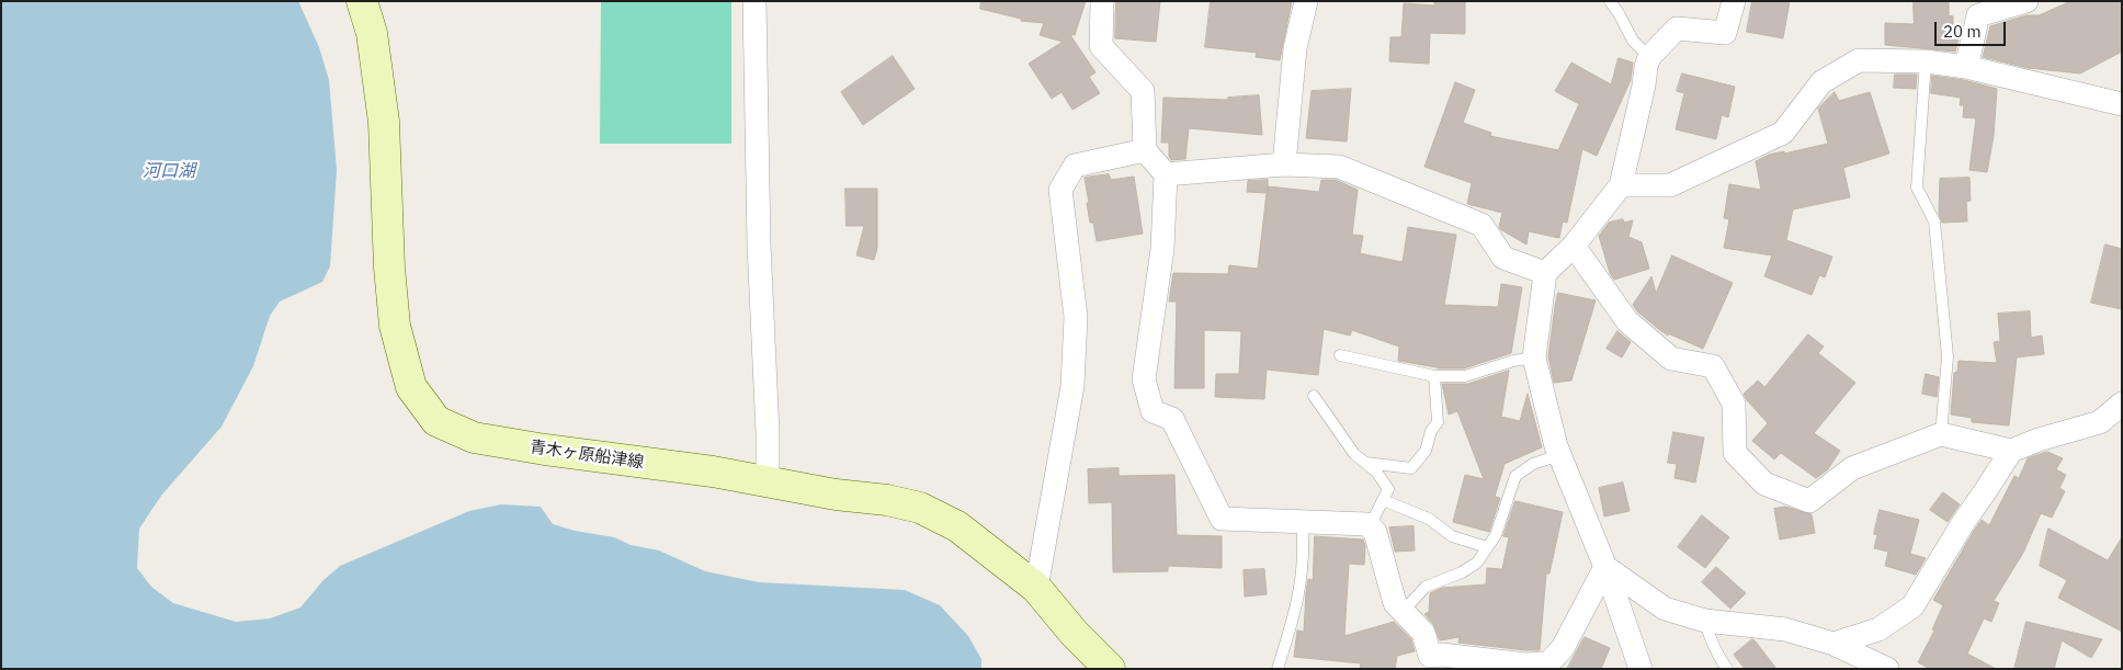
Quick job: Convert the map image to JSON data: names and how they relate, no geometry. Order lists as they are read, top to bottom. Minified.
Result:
{"streets":{"main road":["青木ヶ原船津線"]},"water":["河口湖"],"scale_bar":"20 m"}
